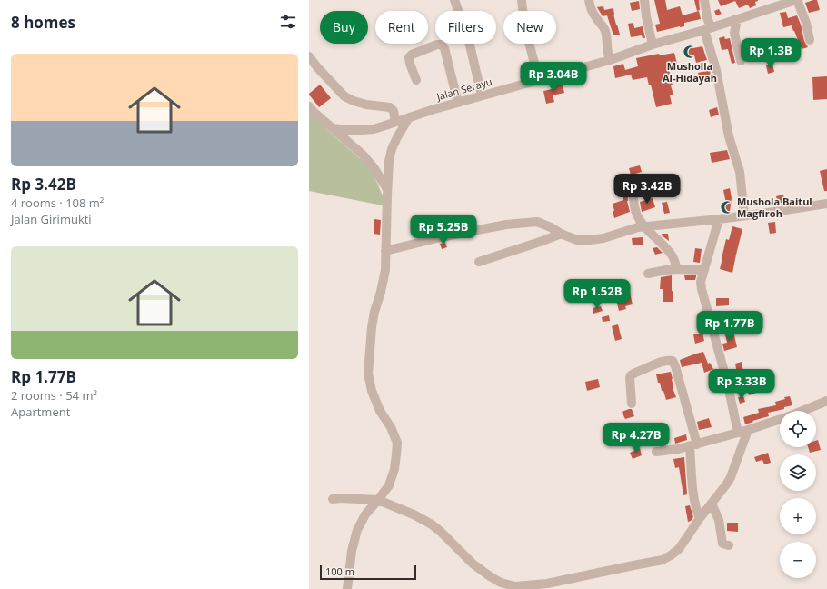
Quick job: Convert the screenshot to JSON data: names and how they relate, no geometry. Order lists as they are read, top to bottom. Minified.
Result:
{"streets":{"street":["Jalan Serayu"]},"places":{"mosque":["Musholla Al-Hidayah","Mushola Baitul Magfiroh"]},"scale_bar":"100 m","page":{"heading":"8 homes","chip":["Buy","Rent","Filters","New"],"price":["Rp 1.3B","Rp 3.04B","Rp 3.42B","Rp 5.25B","Rp 1.52B","Rp 1.77B","Rp 3.33B","Rp 4.27B"],"list":[{"name":"Rp 3.42B","note":"4 rooms · 108 m² · Jalan Girimukti"},{"name":"Rp 1.77B","note":"2 rooms · 54 m² · Apartment"}],"map_buttons":["+","−"],"scale":"100 m"}}
